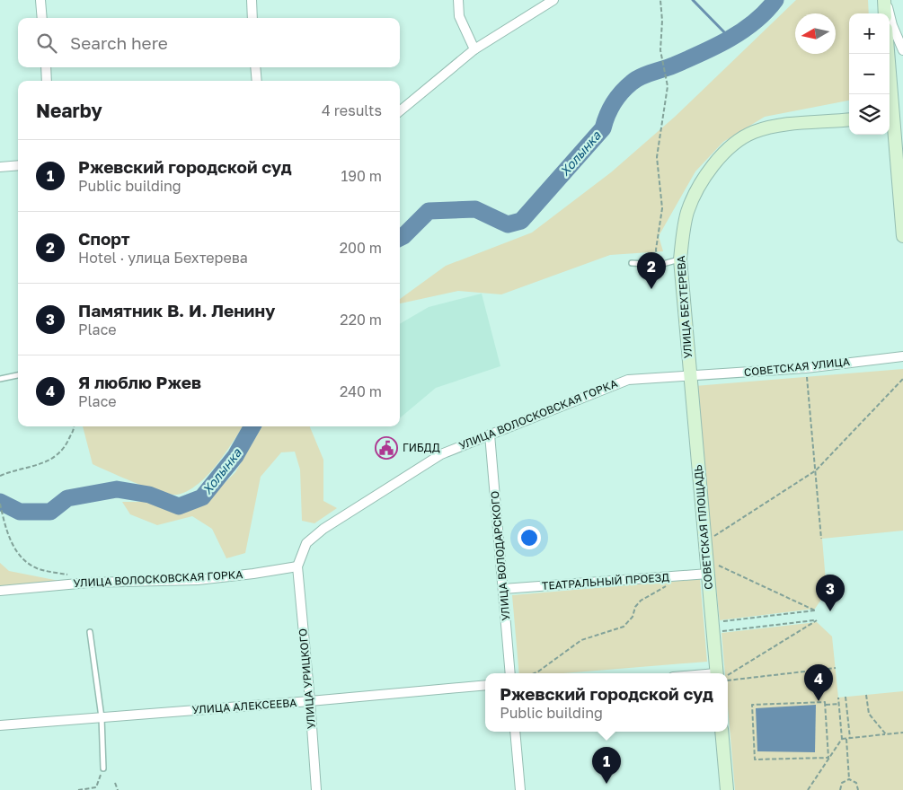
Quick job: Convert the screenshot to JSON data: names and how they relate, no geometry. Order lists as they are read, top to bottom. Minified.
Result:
{"streets":{"street":["УЛИЦА БЕХТЕРЕВА","СОВЕТСКАЯ УЛИЦА","УЛИЦА ВОЛОСКОВСКАЯ ГОРКА","СОВЕТСКАЯ ПЛОЩАДЬ","УЛИЦА ВОЛОДАРСКОГО","ТЕАТРАЛЬНЫЙ ПРОЕЗД","УЛИЦА УРИЦКОГО","УЛИЦА АЛЕКСЕЕВА"]},"crossings":[["УЛИЦА БЕХТЕРЕВА","СОВЕТСКАЯ УЛИЦА"],["УЛИЦА БЕХТЕРЕВА","УЛИЦА ВОЛОСКОВСКАЯ ГОРКА"],["УЛИЦА БЕХТЕРЕВА","СОВЕТСКАЯ ПЛОЩАДЬ"],["СОВЕТСКАЯ УЛИЦА","УЛИЦА ВОЛОСКОВСКАЯ ГОРКА"],["СОВЕТСКАЯ УЛИЦА","СОВЕТСКАЯ ПЛОЩАДЬ"],["УЛИЦА ВОЛОСКОВСКАЯ ГОРКА","СОВЕТСКАЯ ПЛОЩАДЬ"],["УЛИЦА ВОЛОСКОВСКАЯ ГОРКА","УЛИЦА ВОЛОДАРСКОГО"],["УЛИЦА ВОЛОСКОВСКАЯ ГОРКА","УЛИЦА УРИЦКОГО"],["СОВЕТСКАЯ ПЛОЩАДЬ","ТЕАТРАЛЬНЫЙ ПРОЕЗД"],["УЛИЦА ВОЛОДАРСКОГО","ТЕАТРАЛЬНЫЙ ПРОЕЗД"],["УЛИЦА УРИЦКОГО","УЛИЦА АЛЕКСЕЕВА"]],"water":["Холынка"],"places":{"public building":["ГИБДД"]},"north":"left","page":{"map_buttons":["+","−"],"search":"Search here","heading":["Nearby","4 results"],"list":[{"mark":"1","name":"Ржевский городской суд","note":"Public building","value":"190 m"},{"mark":"2","name":"Спорт","note":"Hotel · улица Бехтерева","value":"200 m"},{"mark":"3","name":"Памятник В. И. Ленину","note":"Place","value":"220 m"},{"mark":"4","name":"Я люблю Ржев","note":"Place","value":"240 m"}],"pins":["2","3","4","1"],"popup":["Ржевский городской суд","Public building"]}}
